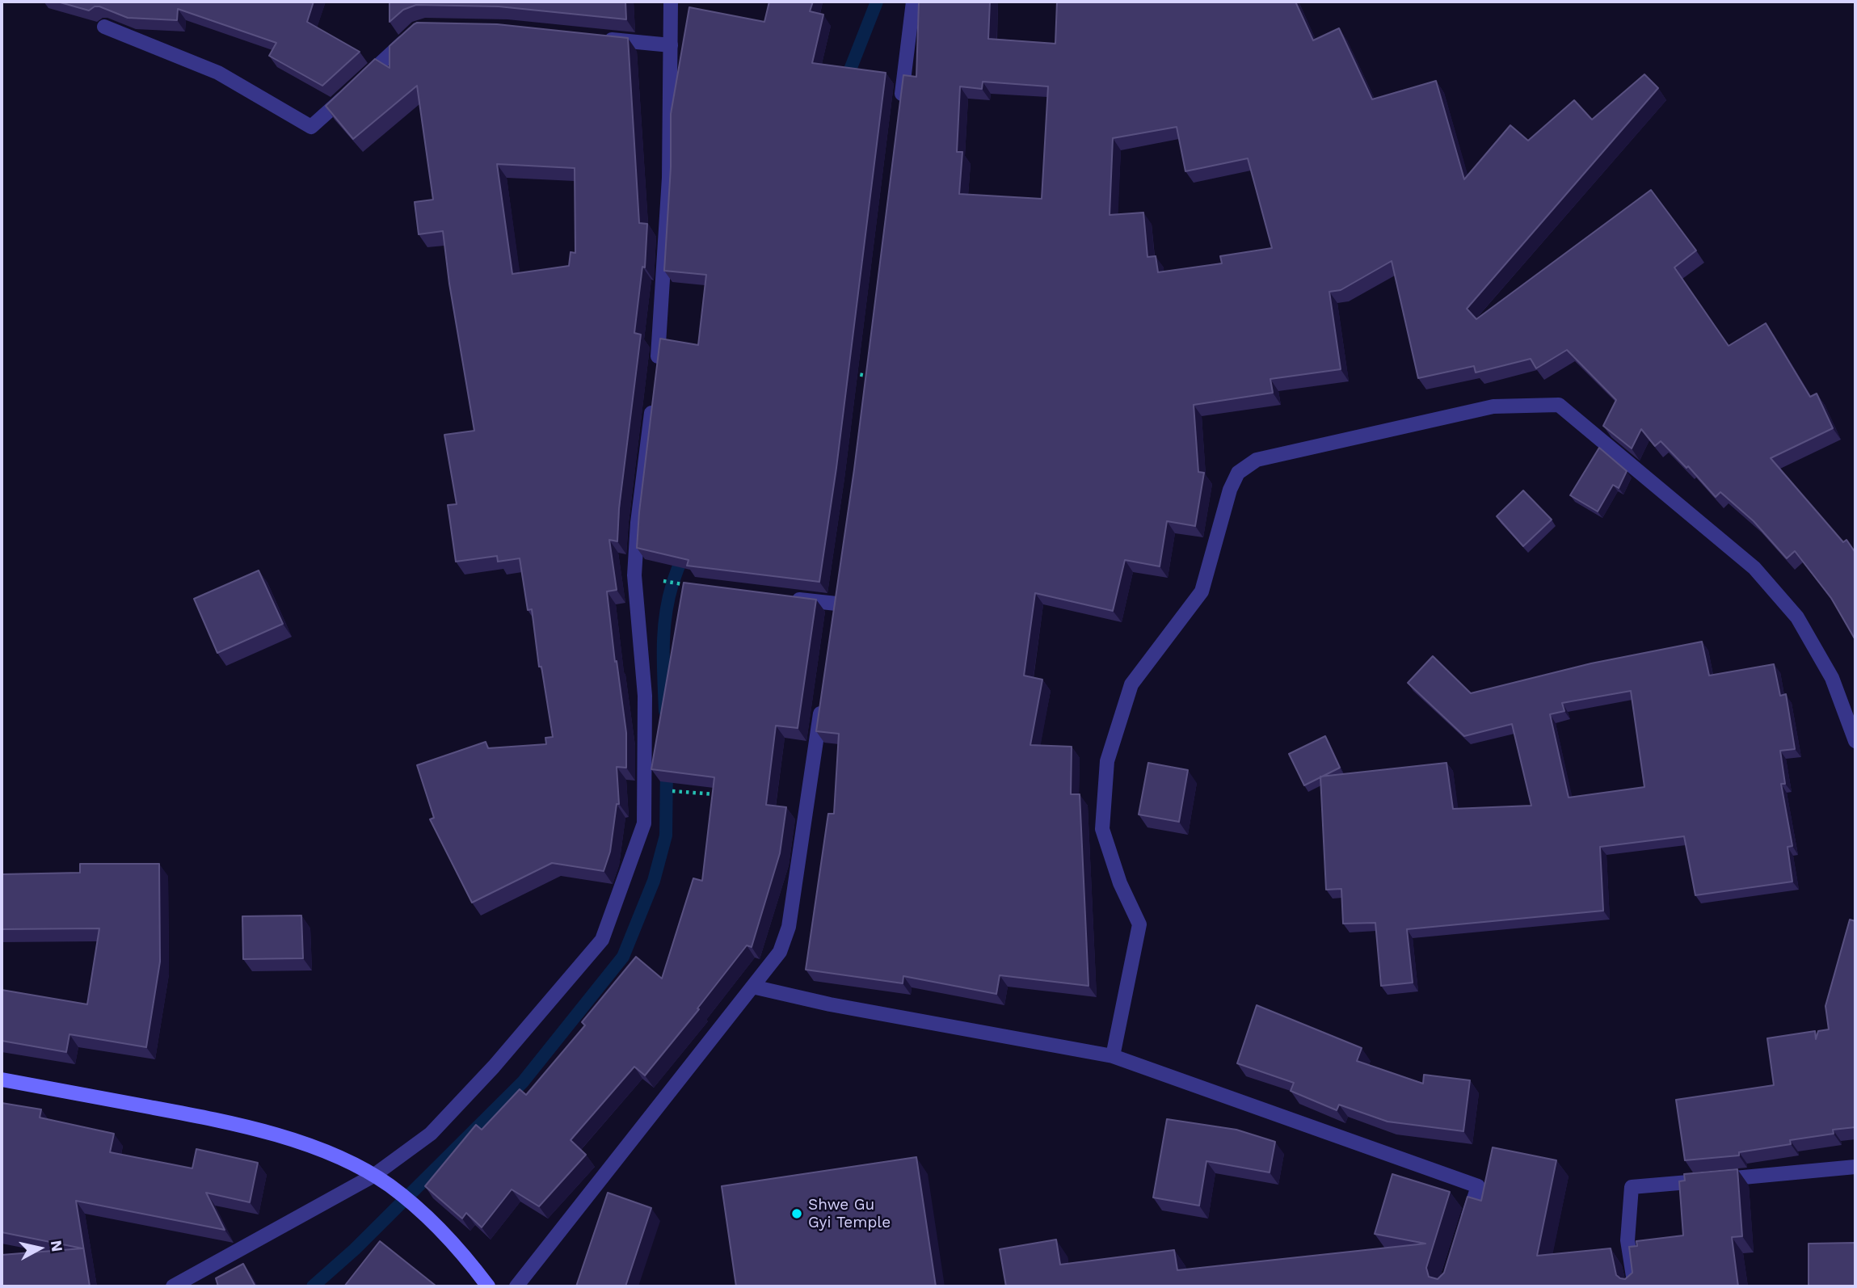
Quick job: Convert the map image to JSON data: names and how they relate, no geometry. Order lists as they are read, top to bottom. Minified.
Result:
{"places":["Shwe Gu Gyi Temple"],"north":"right"}
